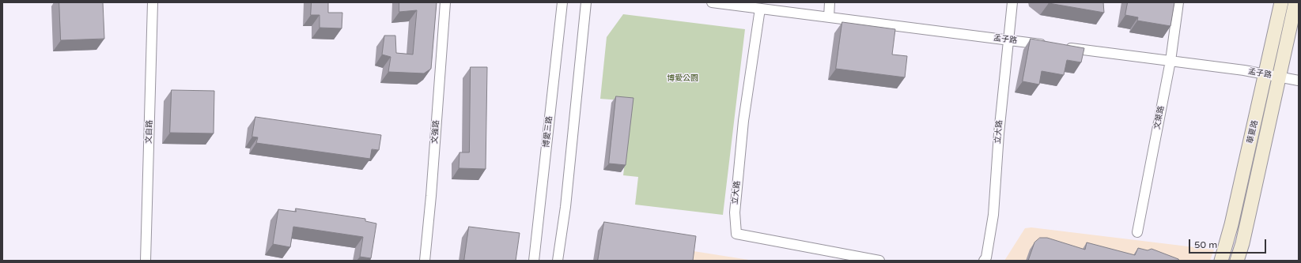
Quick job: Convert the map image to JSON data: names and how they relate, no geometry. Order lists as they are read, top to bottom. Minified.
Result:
{"streets":{"street":["孟子路","文萊路","文自路","文強路","博愛三路","立大路","華夏路"]},"crossings":[["孟子路","文萊路"],["孟子路","立大路"],["孟子路","華夏路"]],"parks":["博愛公園"],"scale_bar":"50 m"}
